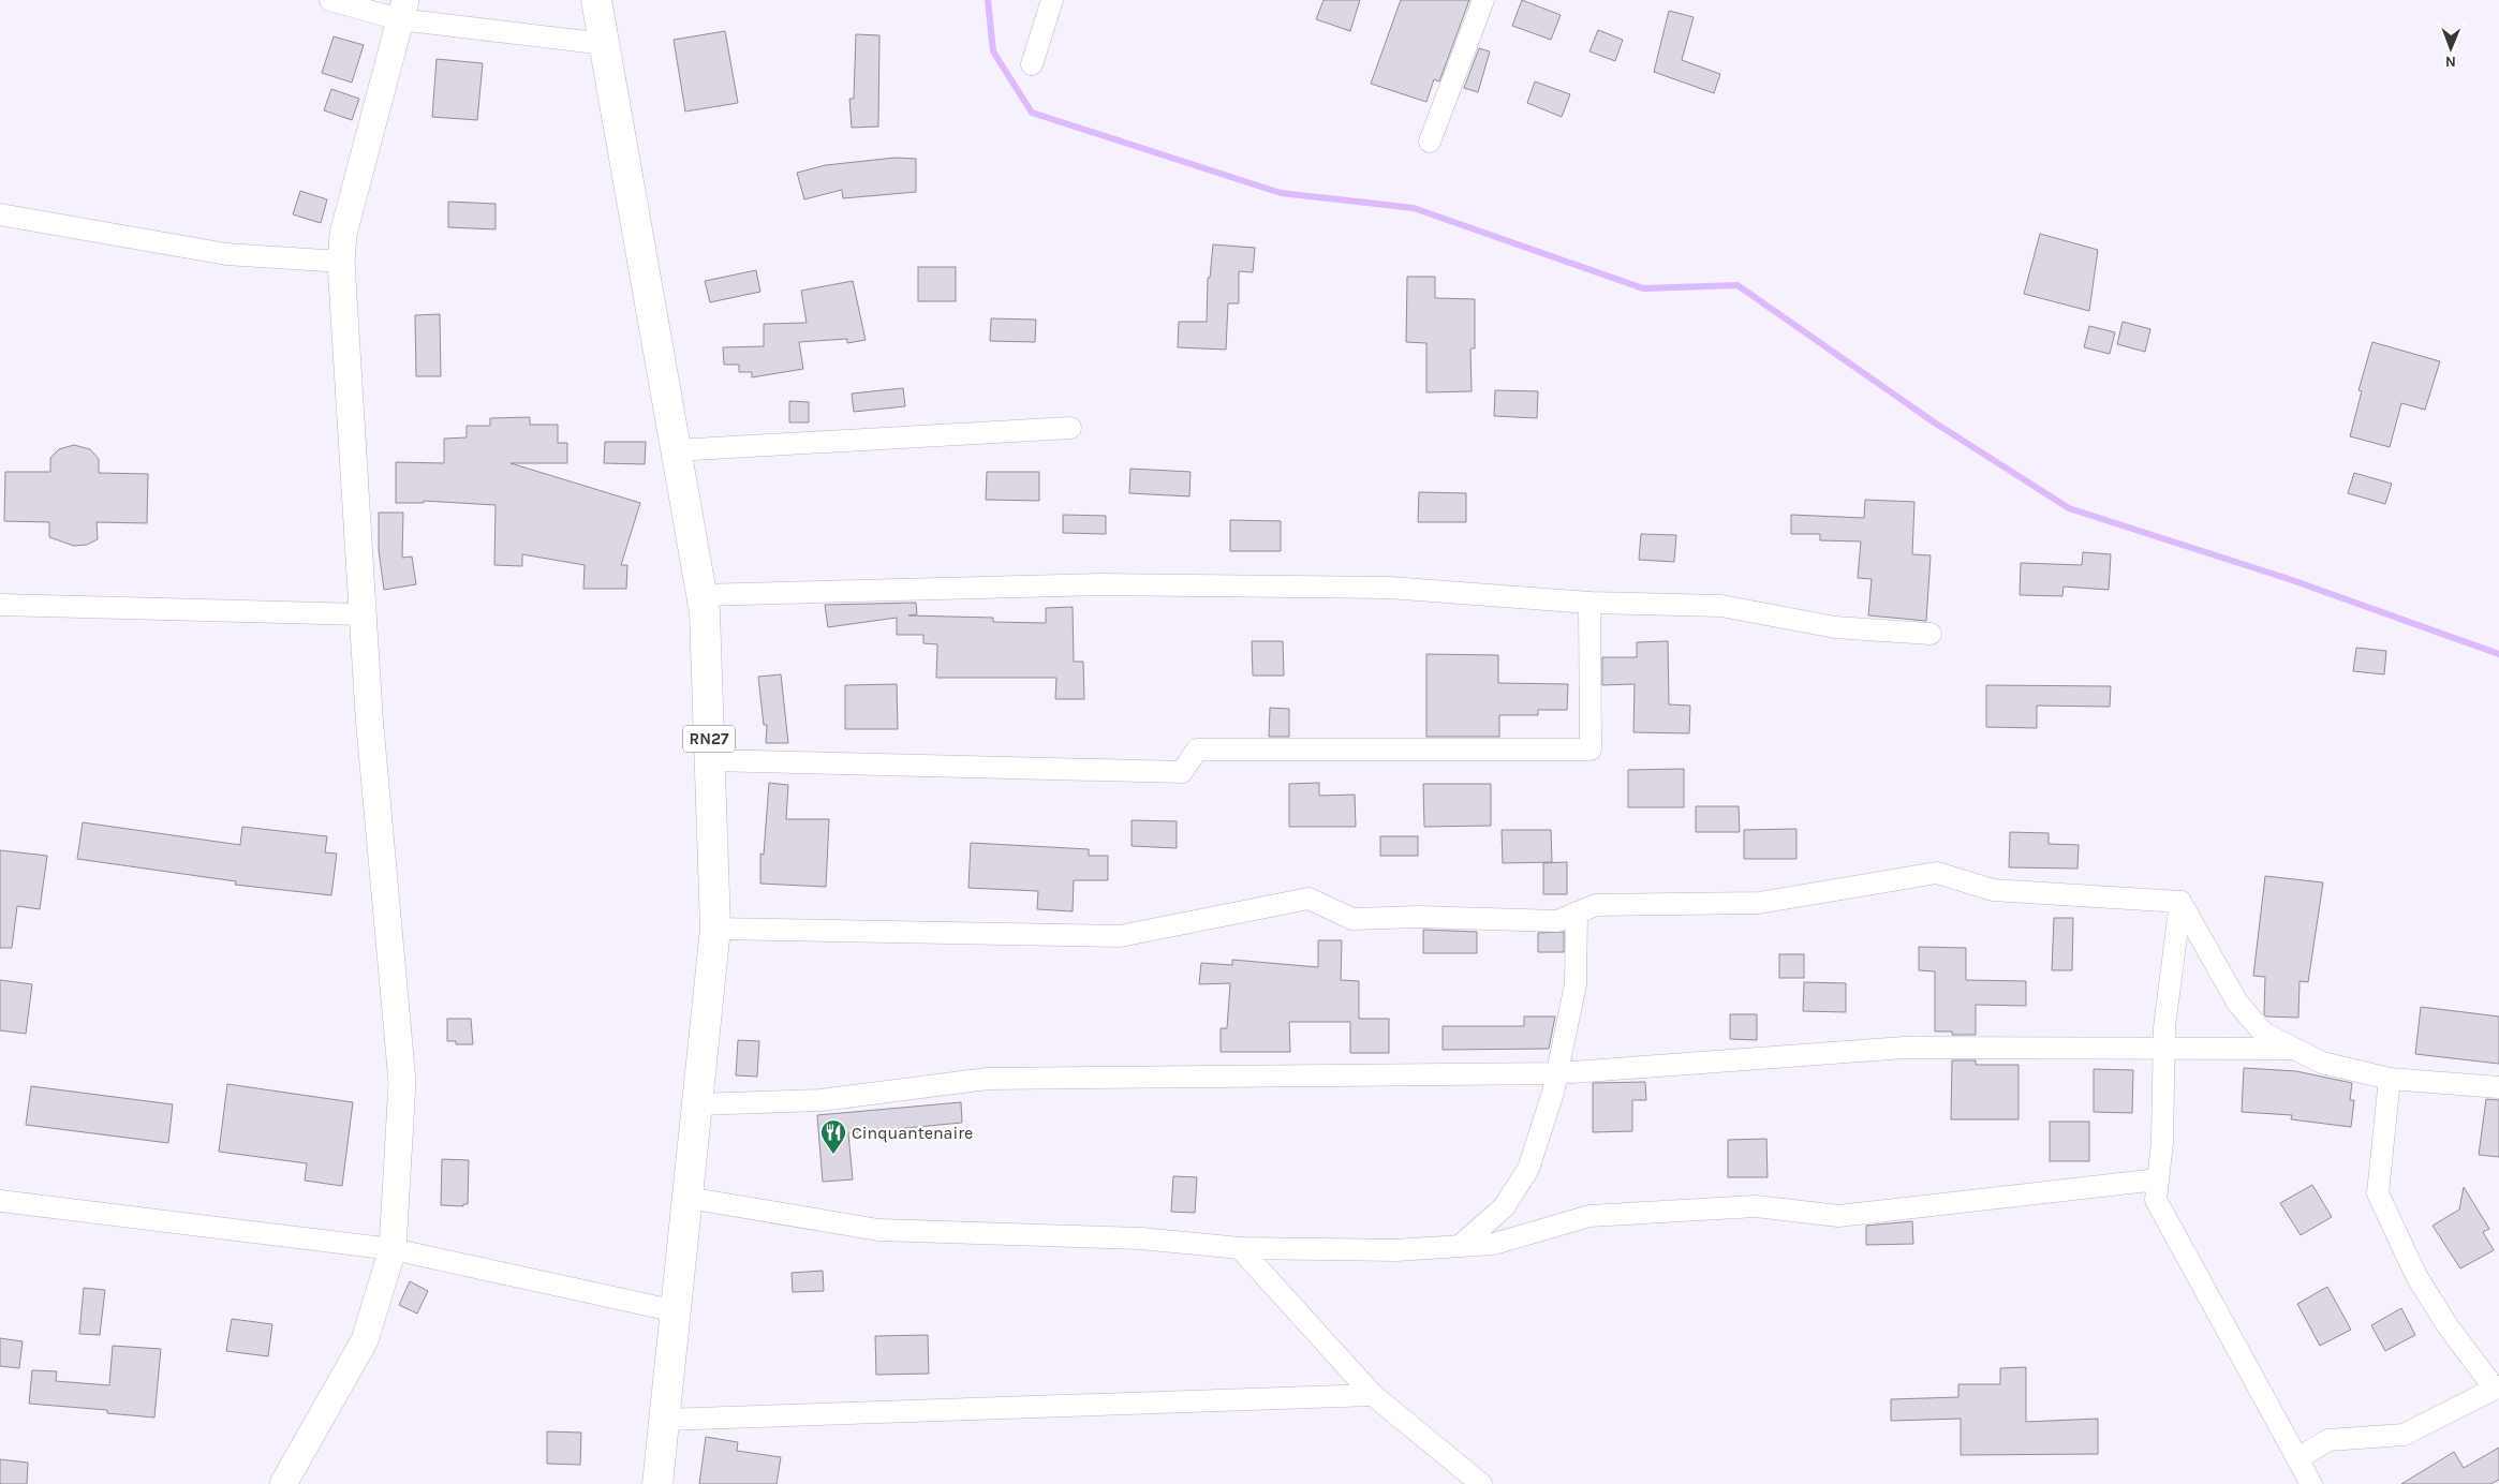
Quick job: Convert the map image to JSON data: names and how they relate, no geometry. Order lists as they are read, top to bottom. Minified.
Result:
{"streets":{"main road":["RN27"]},"places":{"restaurant":["Cinquantenaire"]},"north":"bottom"}
